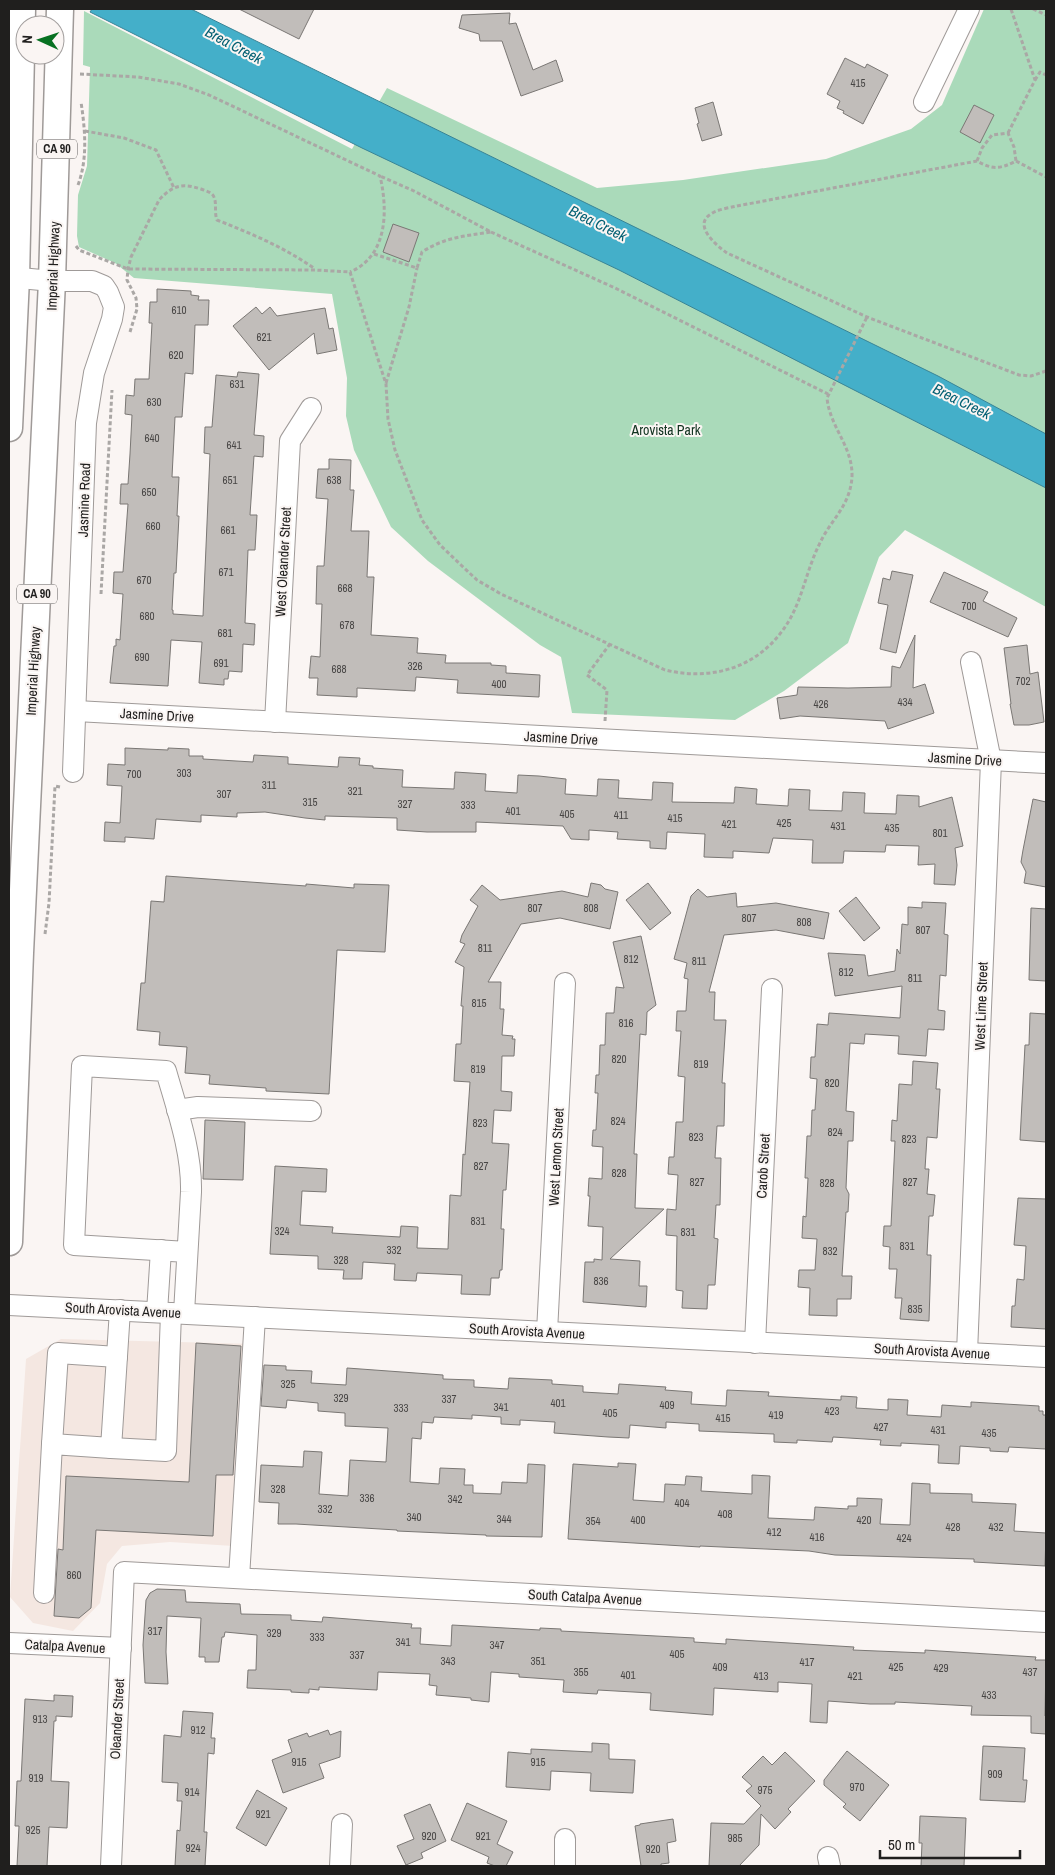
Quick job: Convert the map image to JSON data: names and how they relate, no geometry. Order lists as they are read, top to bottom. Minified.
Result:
{"streets":{"main road":["CA 90","Imperial Highway"],"street":["Jasmine Road","West Oleander Street","Jasmine Drive","West Lime Street","West Lemon Street","Carob Street","South Arovista Avenue","South Catalpa Avenue","Catalpa Avenue","Oleander Street"]},"crossings":[["CA 90","Jasmine Road"],["Imperial Highway","Jasmine Road"],["Jasmine Road","Jasmine Drive"],["West Oleander Street","Jasmine Drive"],["Jasmine Drive","West Lime Street"],["West Lime Street","South Arovista Avenue"],["West Lemon Street","South Arovista Avenue"],["Carob Street","South Arovista Avenue"],["South Catalpa Avenue","Oleander Street"],["Catalpa Avenue","Oleander Street"]],"water":["Brea Creek"],"parks":["Arovista Park"],"house_numbers":["415","610","621","620","631","630","640","641","651","638","650","660","661","671","670","668","700","680","678","681","690","691","326","688","702","400","434","426","303","700","311","321","307","315","327","333","401","405","411","415","425","421","431","435","801","807","808","807","808","807","811","812","811","812","811","815","816","820","819","819","820","824","823","824","823","823","827","828","827","827","828","831","324","831","831","332","832","328","836","835","325","329","337","401","409","341","333","423","405","419","415","427","431","435","328","336","342","404","332","408","340","344","400","420","354","428","432","412","416","424","860","317","329","333","341","347","405","337","343","351","417","409","425","429","355","437","401","413","421","433","913","912","915","915","909","919","970","975","914","921","925","920","921","985","924","920"],"scale_bar":"50 m","north":"left"}
